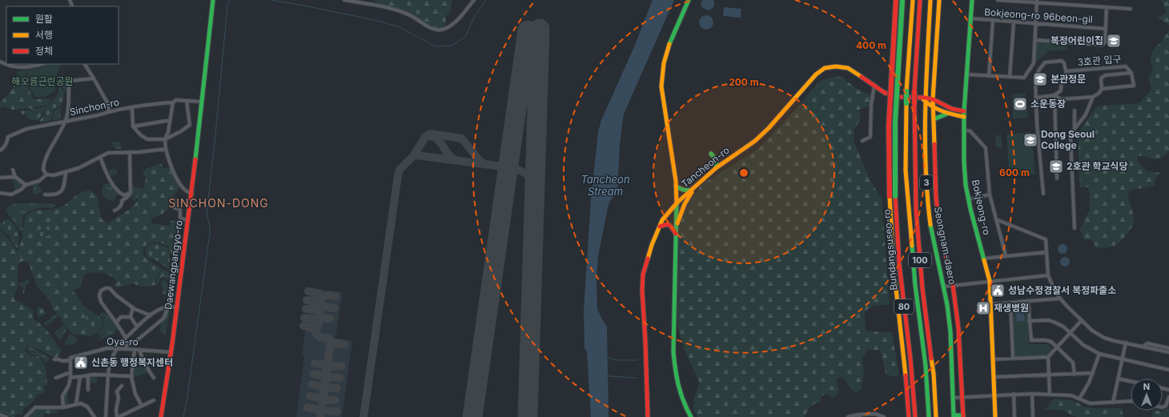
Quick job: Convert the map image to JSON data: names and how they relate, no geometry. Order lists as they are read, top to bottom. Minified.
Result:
{"streets":{"main road":["Tancheon-ro","3","Bokjeong-ro","Seongnam-daero","Bundangsuseo-ro","100","Daewangpangyo-ro","80"],"street":["Bokjeong-ro 96beon-gil","3호관 입구","Sinchon-ro","Oya-ro"]},"crossings":[["Bokjeong-ro 96beon-gil","Bokjeong-ro"],["Sinchon-ro","Daewangpangyo-ro"],["Tancheon-ro","Bokjeong-ro"],["Tancheon-ro","Seongnam-daero"],["Bundangsuseo-ro","80"],["Daewangpangyo-ro","Oya-ro"]],"districts":["SINCHON-DONG"],"water":["Tancheon Stream"],"parks":["해오름근린공원"],"places":{"school or university":["복정어린이집","본관정문","Dong Seoul College","2호관 학교식당"],"sports":["소운동장"],"public building":["성남수정경찰서 복정파출소","신촌동 행정복지센터"],"hospital":["재생병원"]},"legend":["원활","서행","정체"],"north":"top","rings":["400 m","200 m","600 m"]}
